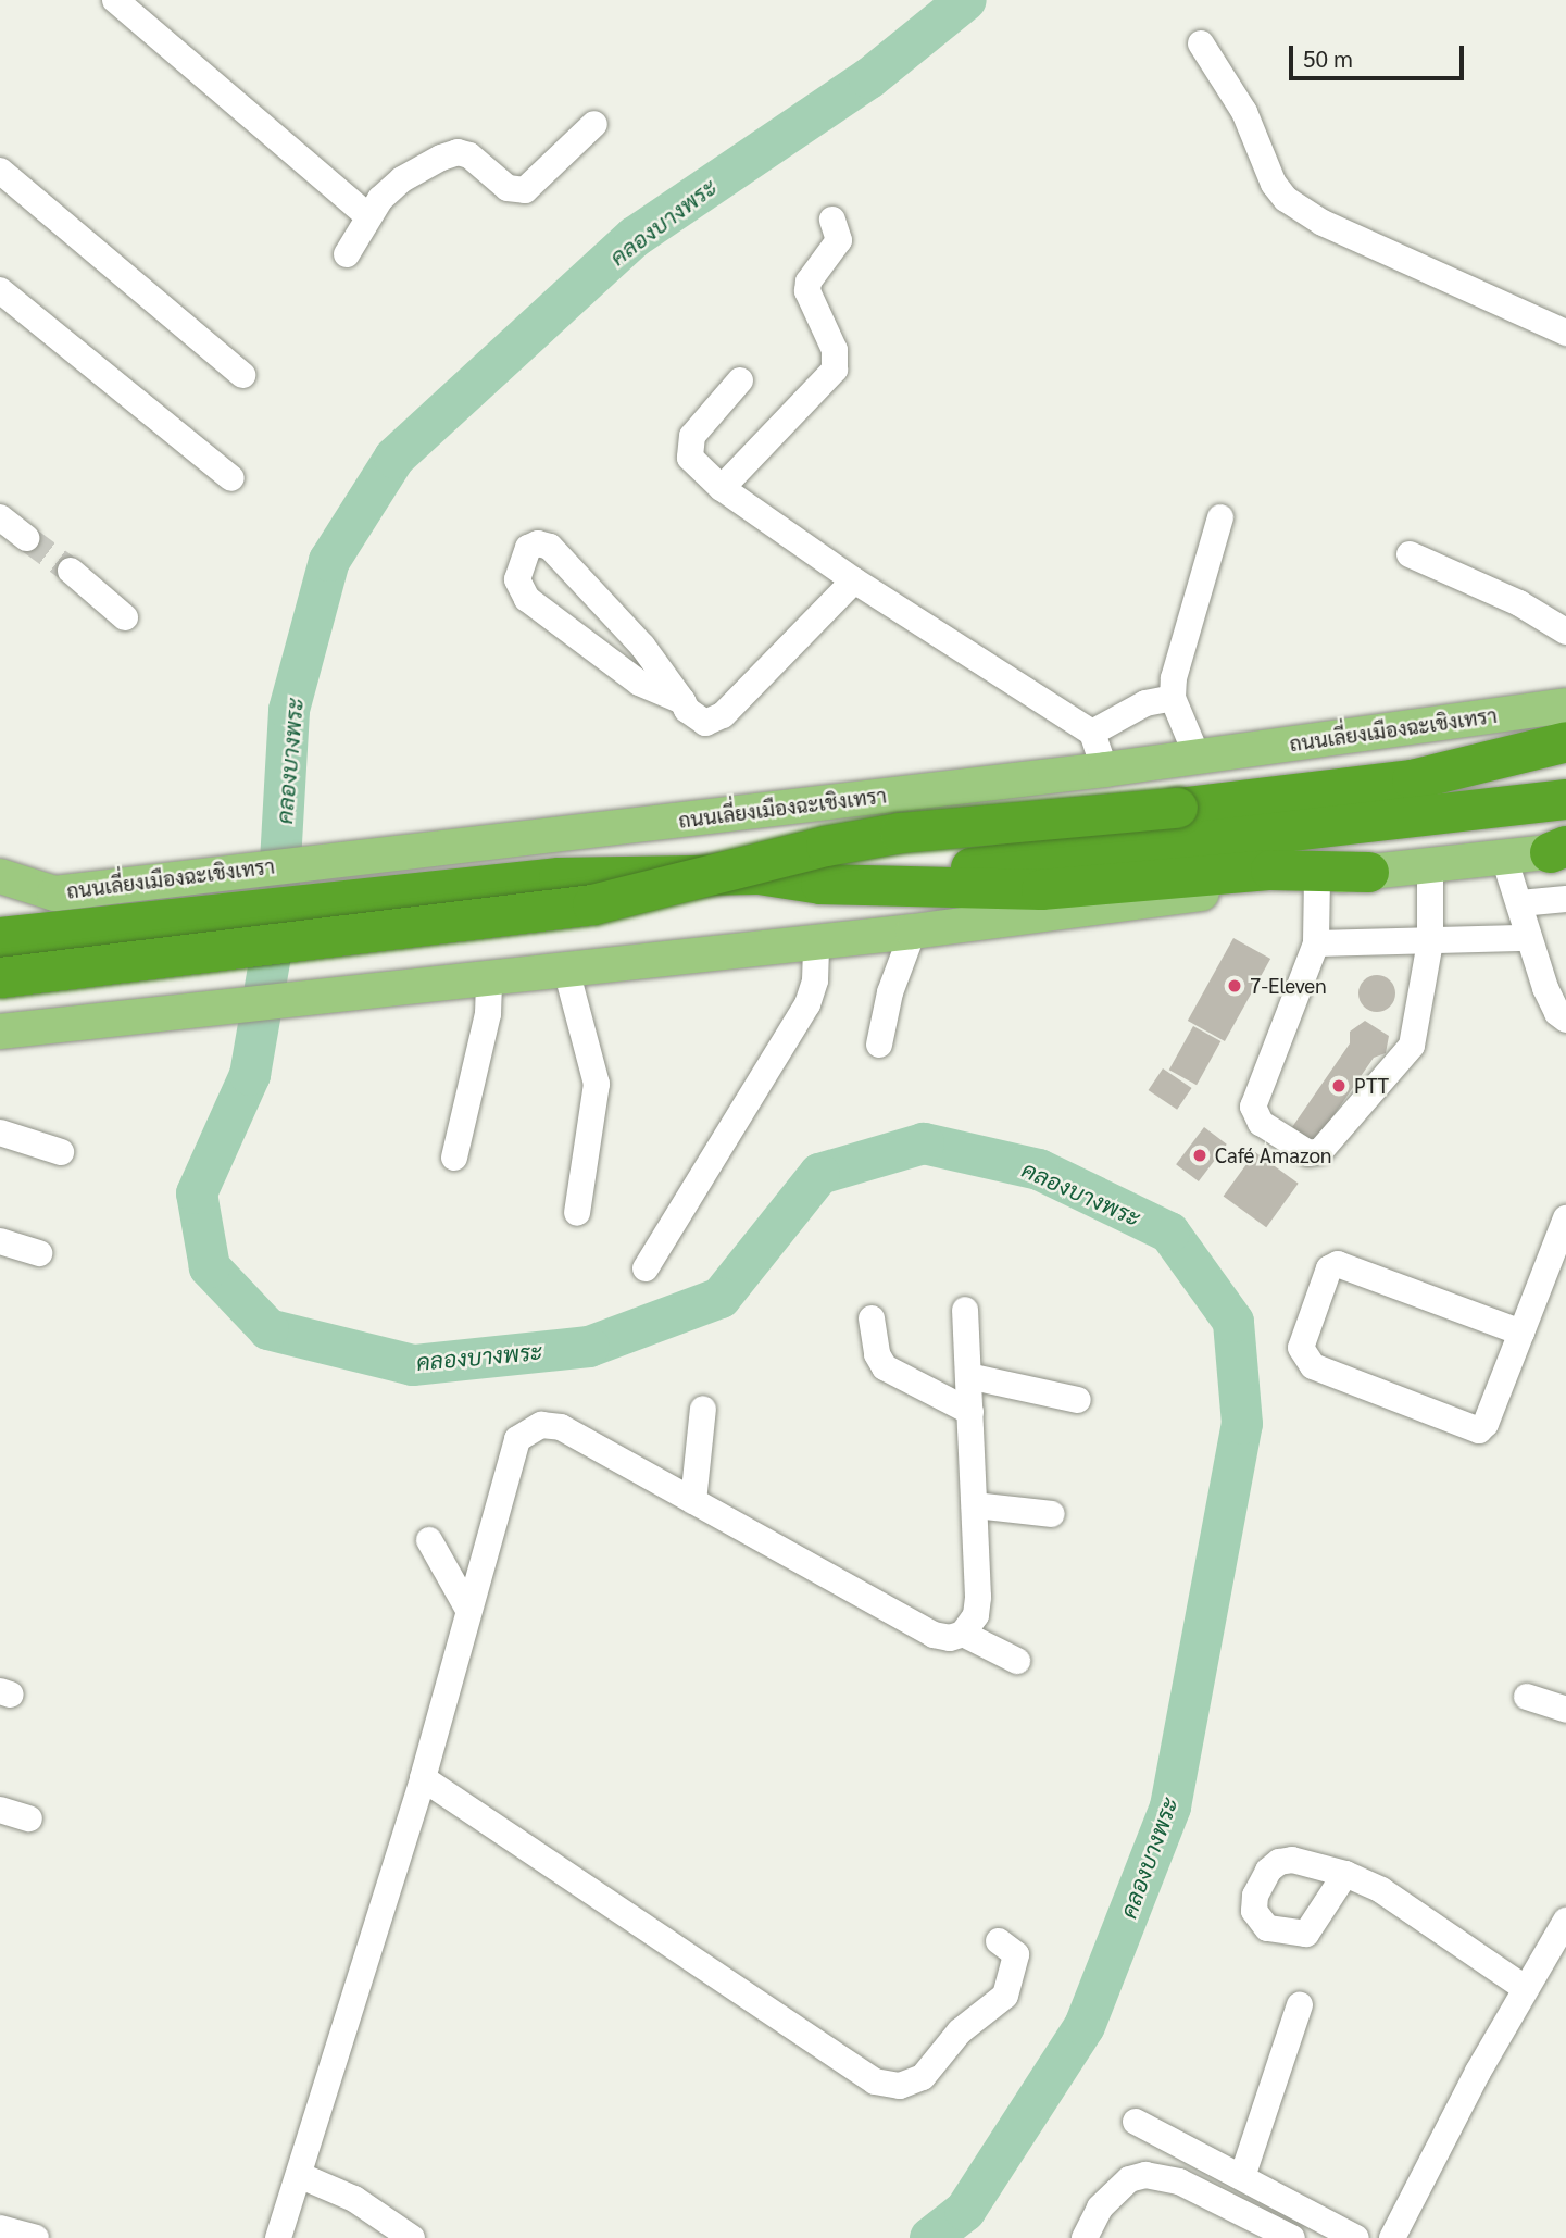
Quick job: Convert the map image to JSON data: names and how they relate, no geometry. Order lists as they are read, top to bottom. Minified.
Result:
{"streets":{"main road":["ถนนเลี่ยงเมืองฉะเชิงเทรา"]},"water":["คลองบางพระ"],"places":["7-Eleven","PTT","Café Amazon"],"scale_bar":"50 m"}
